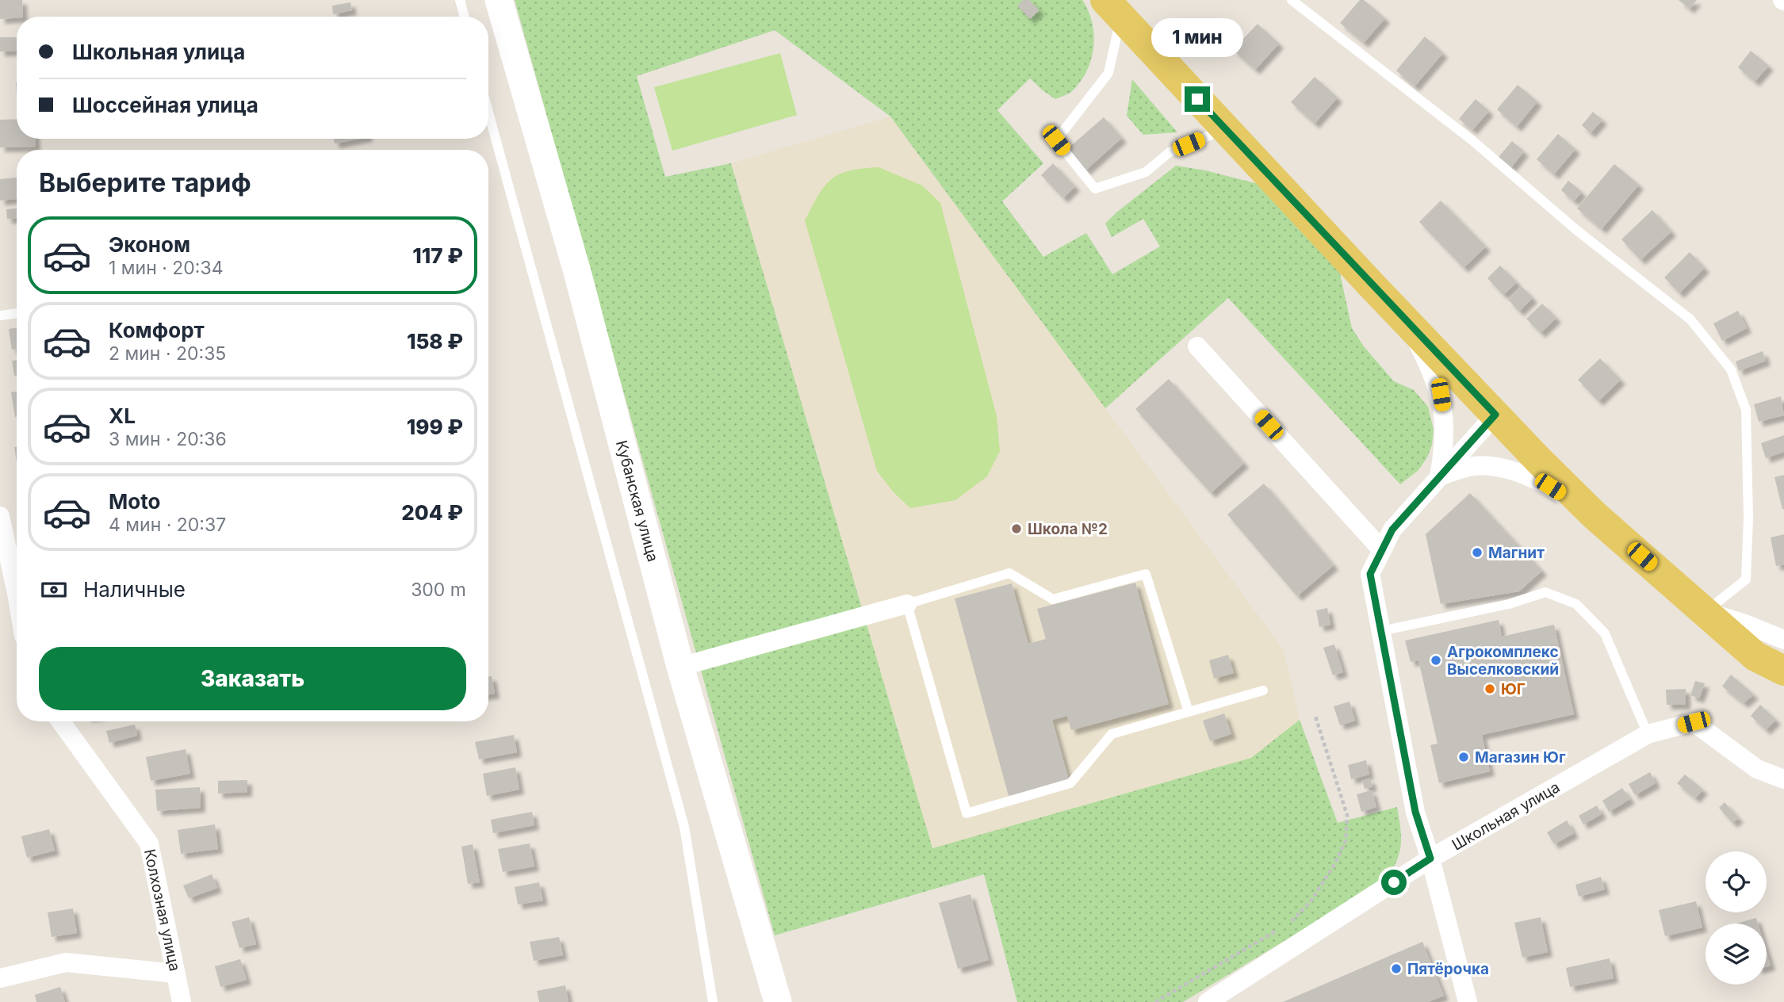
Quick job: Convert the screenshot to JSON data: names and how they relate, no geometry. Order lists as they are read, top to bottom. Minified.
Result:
{"streets":{"main road":["Кубанская улица"],"street":["Школьная улица","Колхозная улица"]},"places":["Школа №2","Магнит","Агрокомплекс Выселковский","ЮГ","Магазин Юг","Пятёрочка"],"page":{"banner":["Школьная улица","Шоссейная улица"],"bubble":"1 мин","heading":"Выберите тариф","list":[{"name":"Эконом","note":"1 мин · 20:34","value":"117 ₽"},{"name":"Комфорт","note":"2 мин · 20:35","value":"158 ₽"},{"name":"XL","note":"3 мин · 20:36","value":"199 ₽"},{"name":"Moto","note":"4 мин · 20:37","value":"204 ₽"}],"pay":["Наличные","300 m"],"buttons":"Заказать"}}
